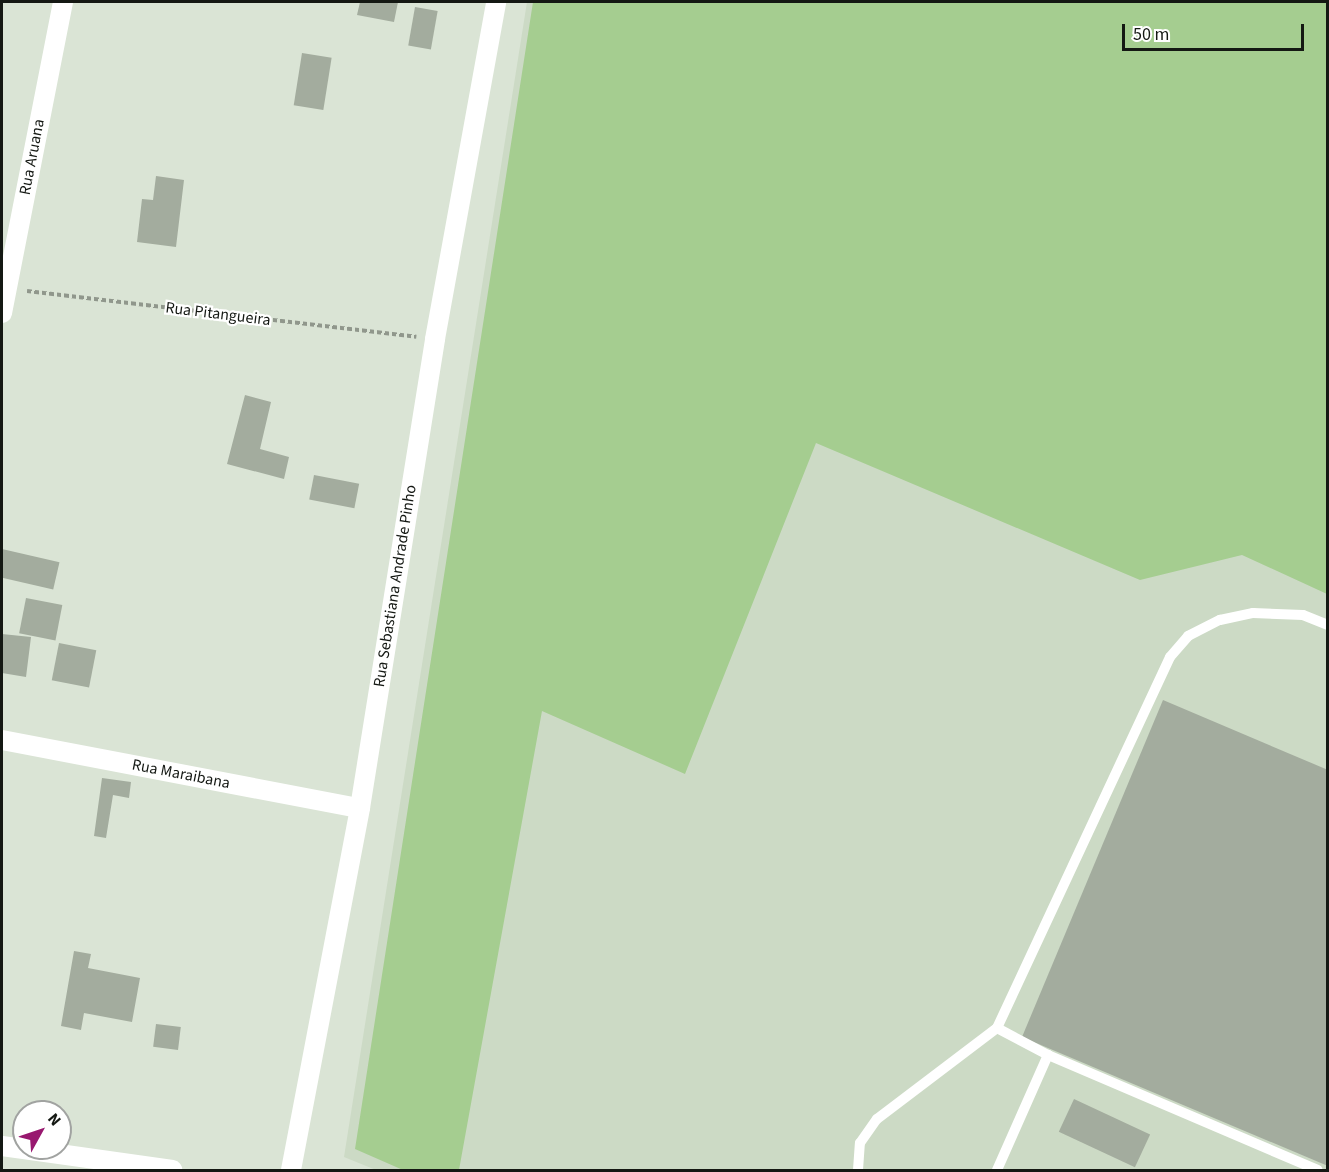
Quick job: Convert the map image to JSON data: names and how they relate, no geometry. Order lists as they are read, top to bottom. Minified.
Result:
{"streets":{"street":["Rua Aruana","Rua Sebastiana Andrade Pinho","Rua Maraibana"],"path":["Rua Pitangueira"]},"crossings":[["Rua Aruana","Rua Pitangueira"],["Rua Pitangueira","Rua Sebastiana Andrade Pinho"],["Rua Sebastiana Andrade Pinho","Rua Maraibana"]],"scale_bar":"50 m","north":"top right"}
